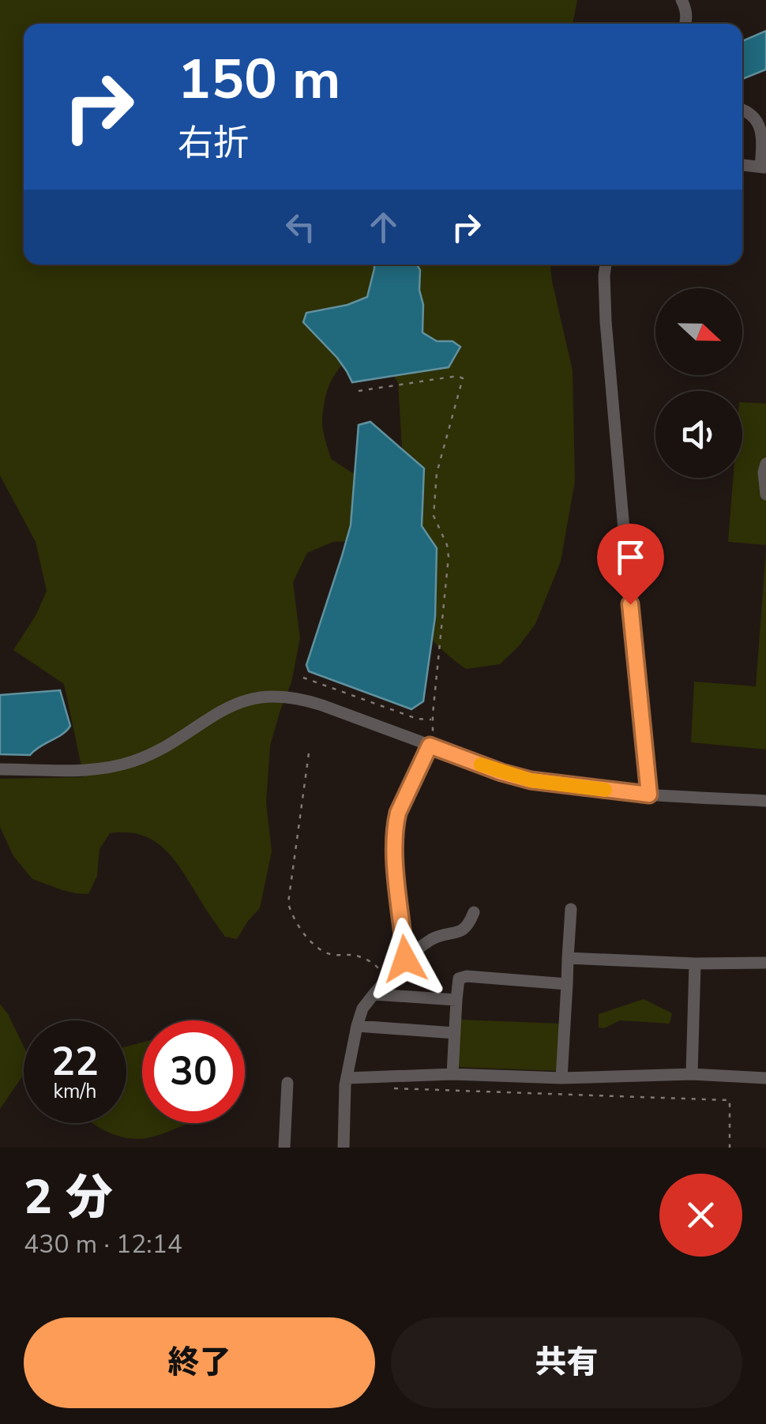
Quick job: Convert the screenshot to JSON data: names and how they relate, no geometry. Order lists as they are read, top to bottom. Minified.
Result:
{"north":"right","page":{"turn":["150 m","右折"],"speed":"22 km/h","limit":"30","heading":["2 分","430 m · 12:14"],"buttons":["終了","共有"]}}
